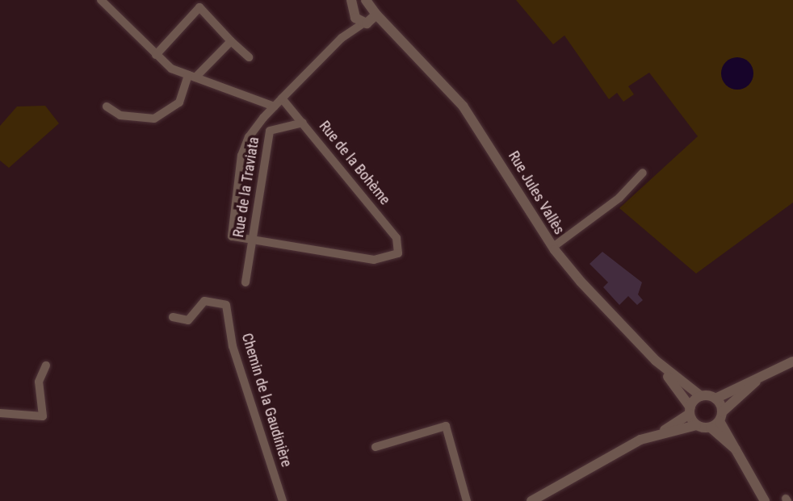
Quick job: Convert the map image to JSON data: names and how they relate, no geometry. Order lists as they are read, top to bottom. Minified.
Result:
{"streets":{"street":["Rue de la Bohème","Rue de la Traviata","Rue Jules Vallès","Chemin de la Gaudinière"]},"crossings":[["Rue de la Bohème","Rue de la Traviata"]]}
